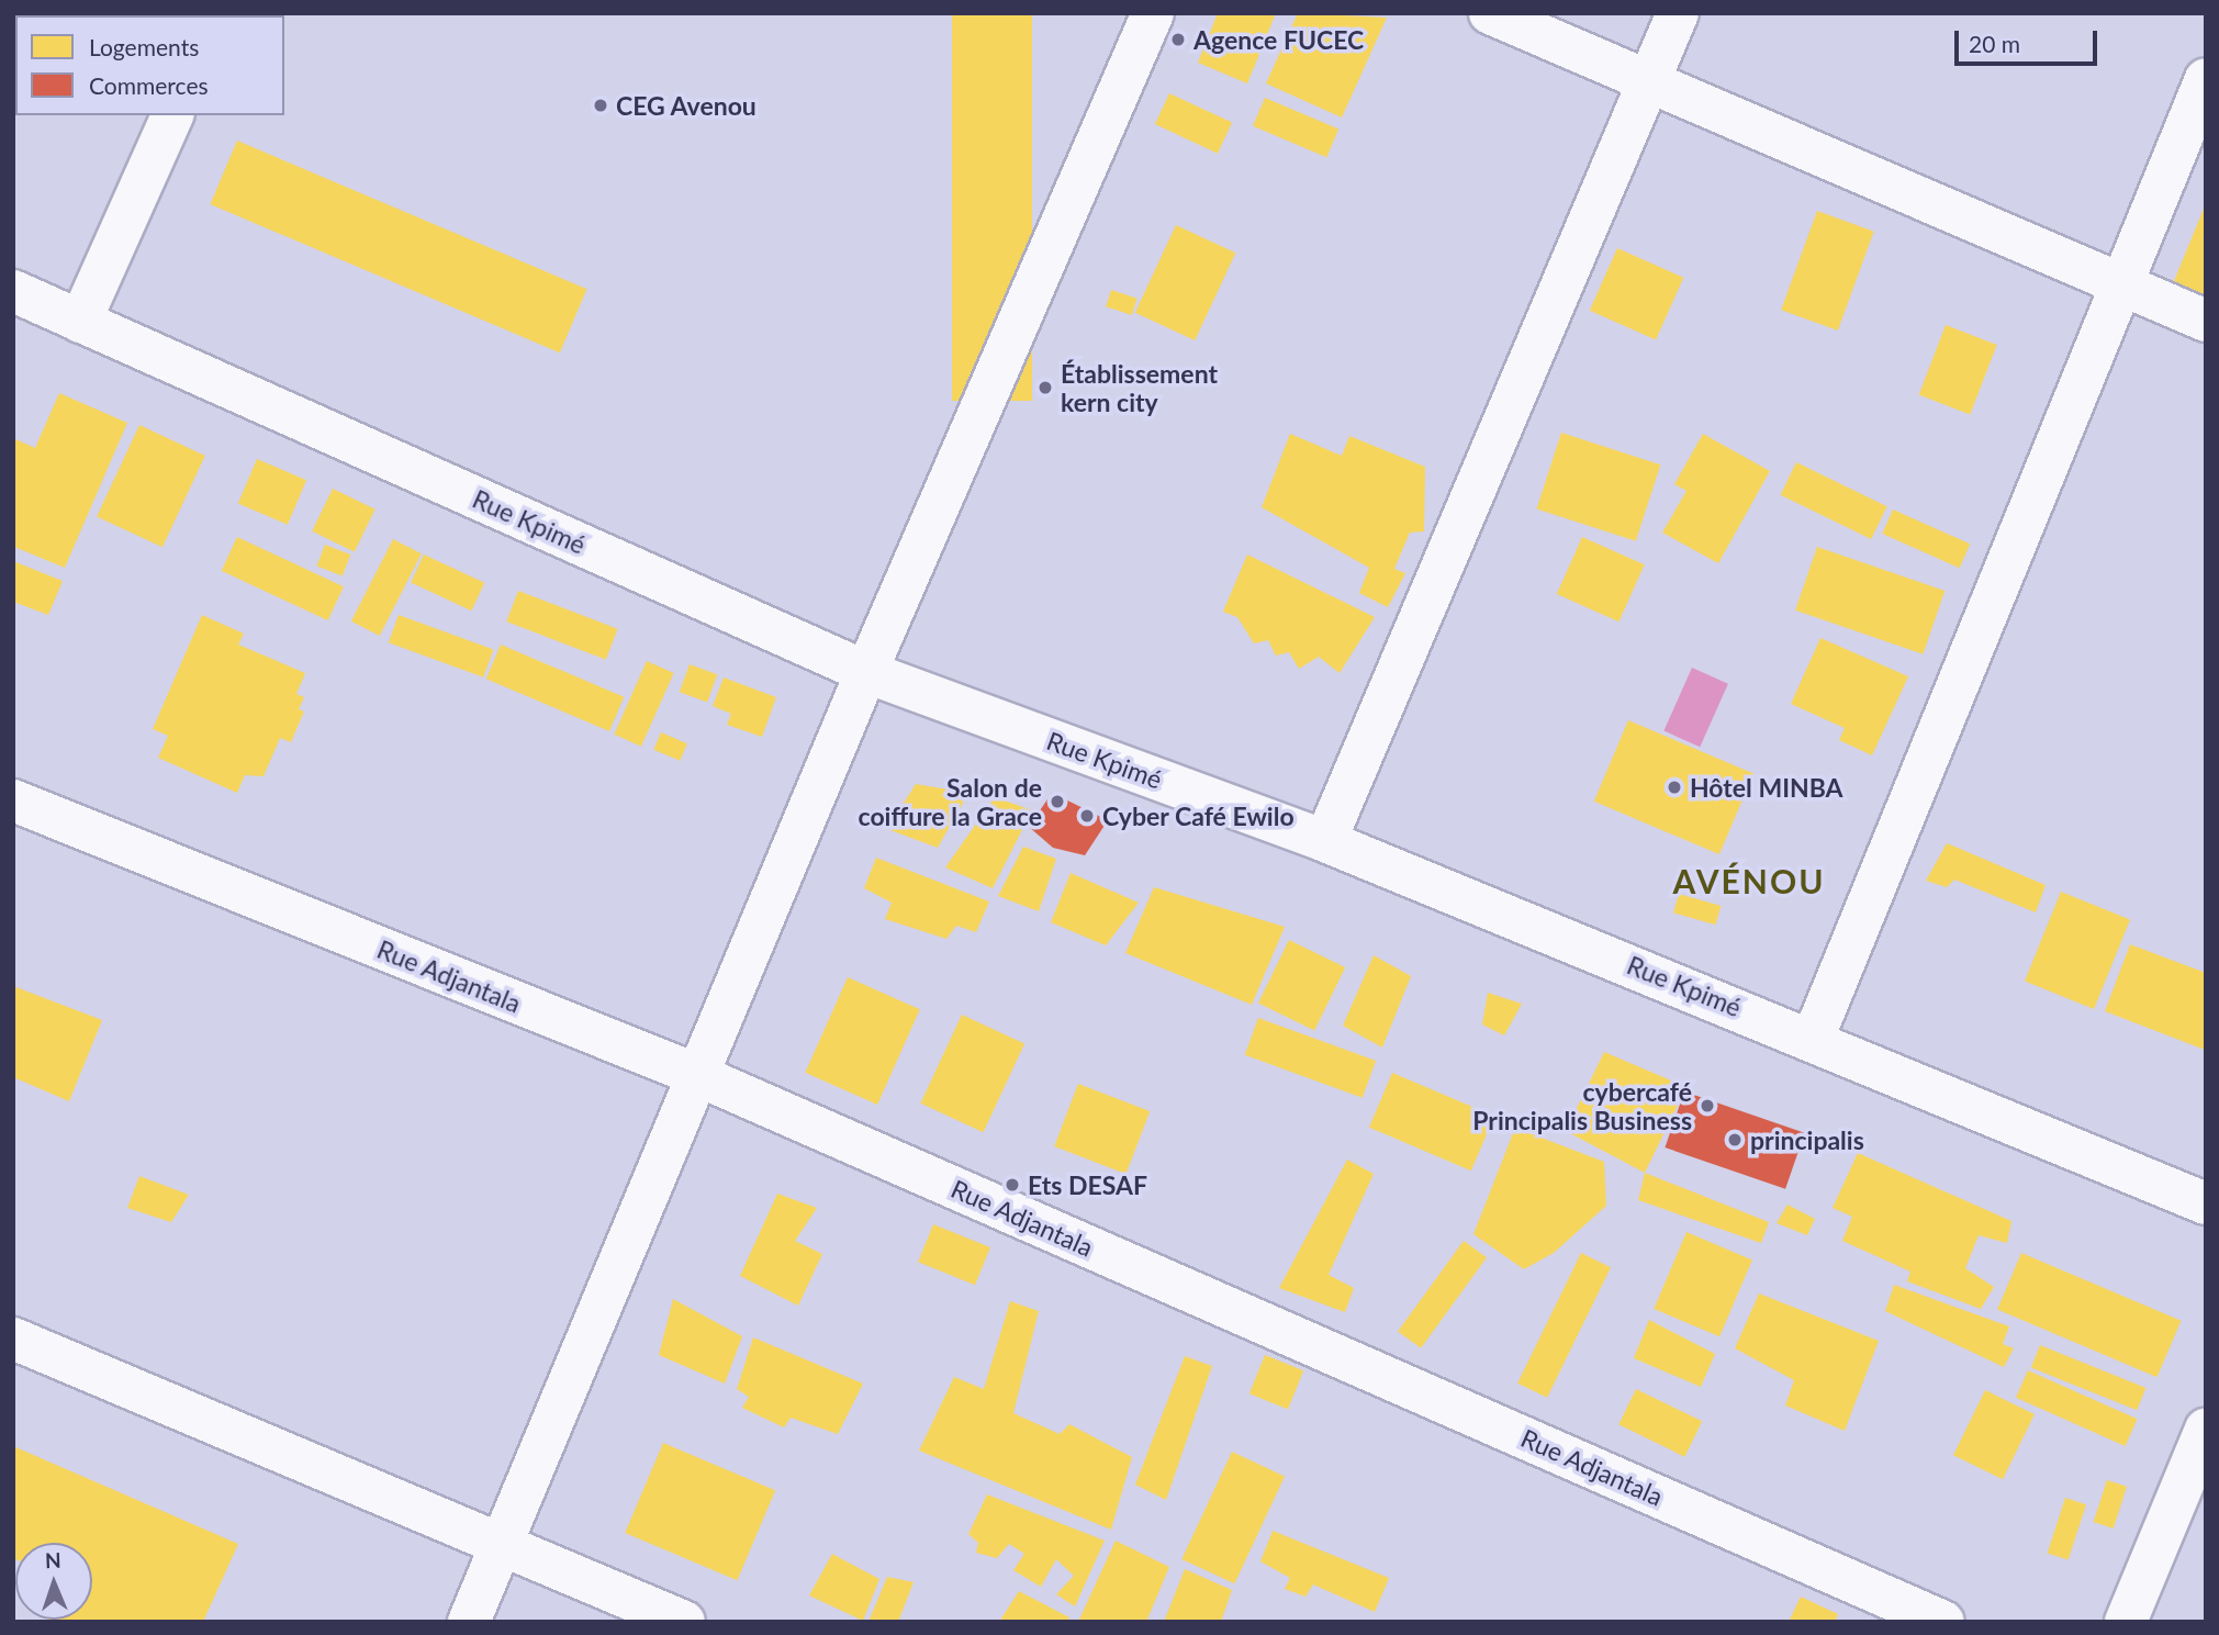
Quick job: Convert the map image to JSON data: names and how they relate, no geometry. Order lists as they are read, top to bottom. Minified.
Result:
{"streets":{"street":["Rue Kpimé","Rue Adjantala"]},"districts":["AVÉNOU"],"places":["Agence FUCEC","CEG Avenou","Établissement kern city","Hôtel MINBA","Salon de coiffure la Grace","Cyber Café Ewilo","cybercafé Principalis Business","principalis","Ets DESAF"],"legend":["Logements","Commerces"],"scale_bar":"20 m","north":"top"}
